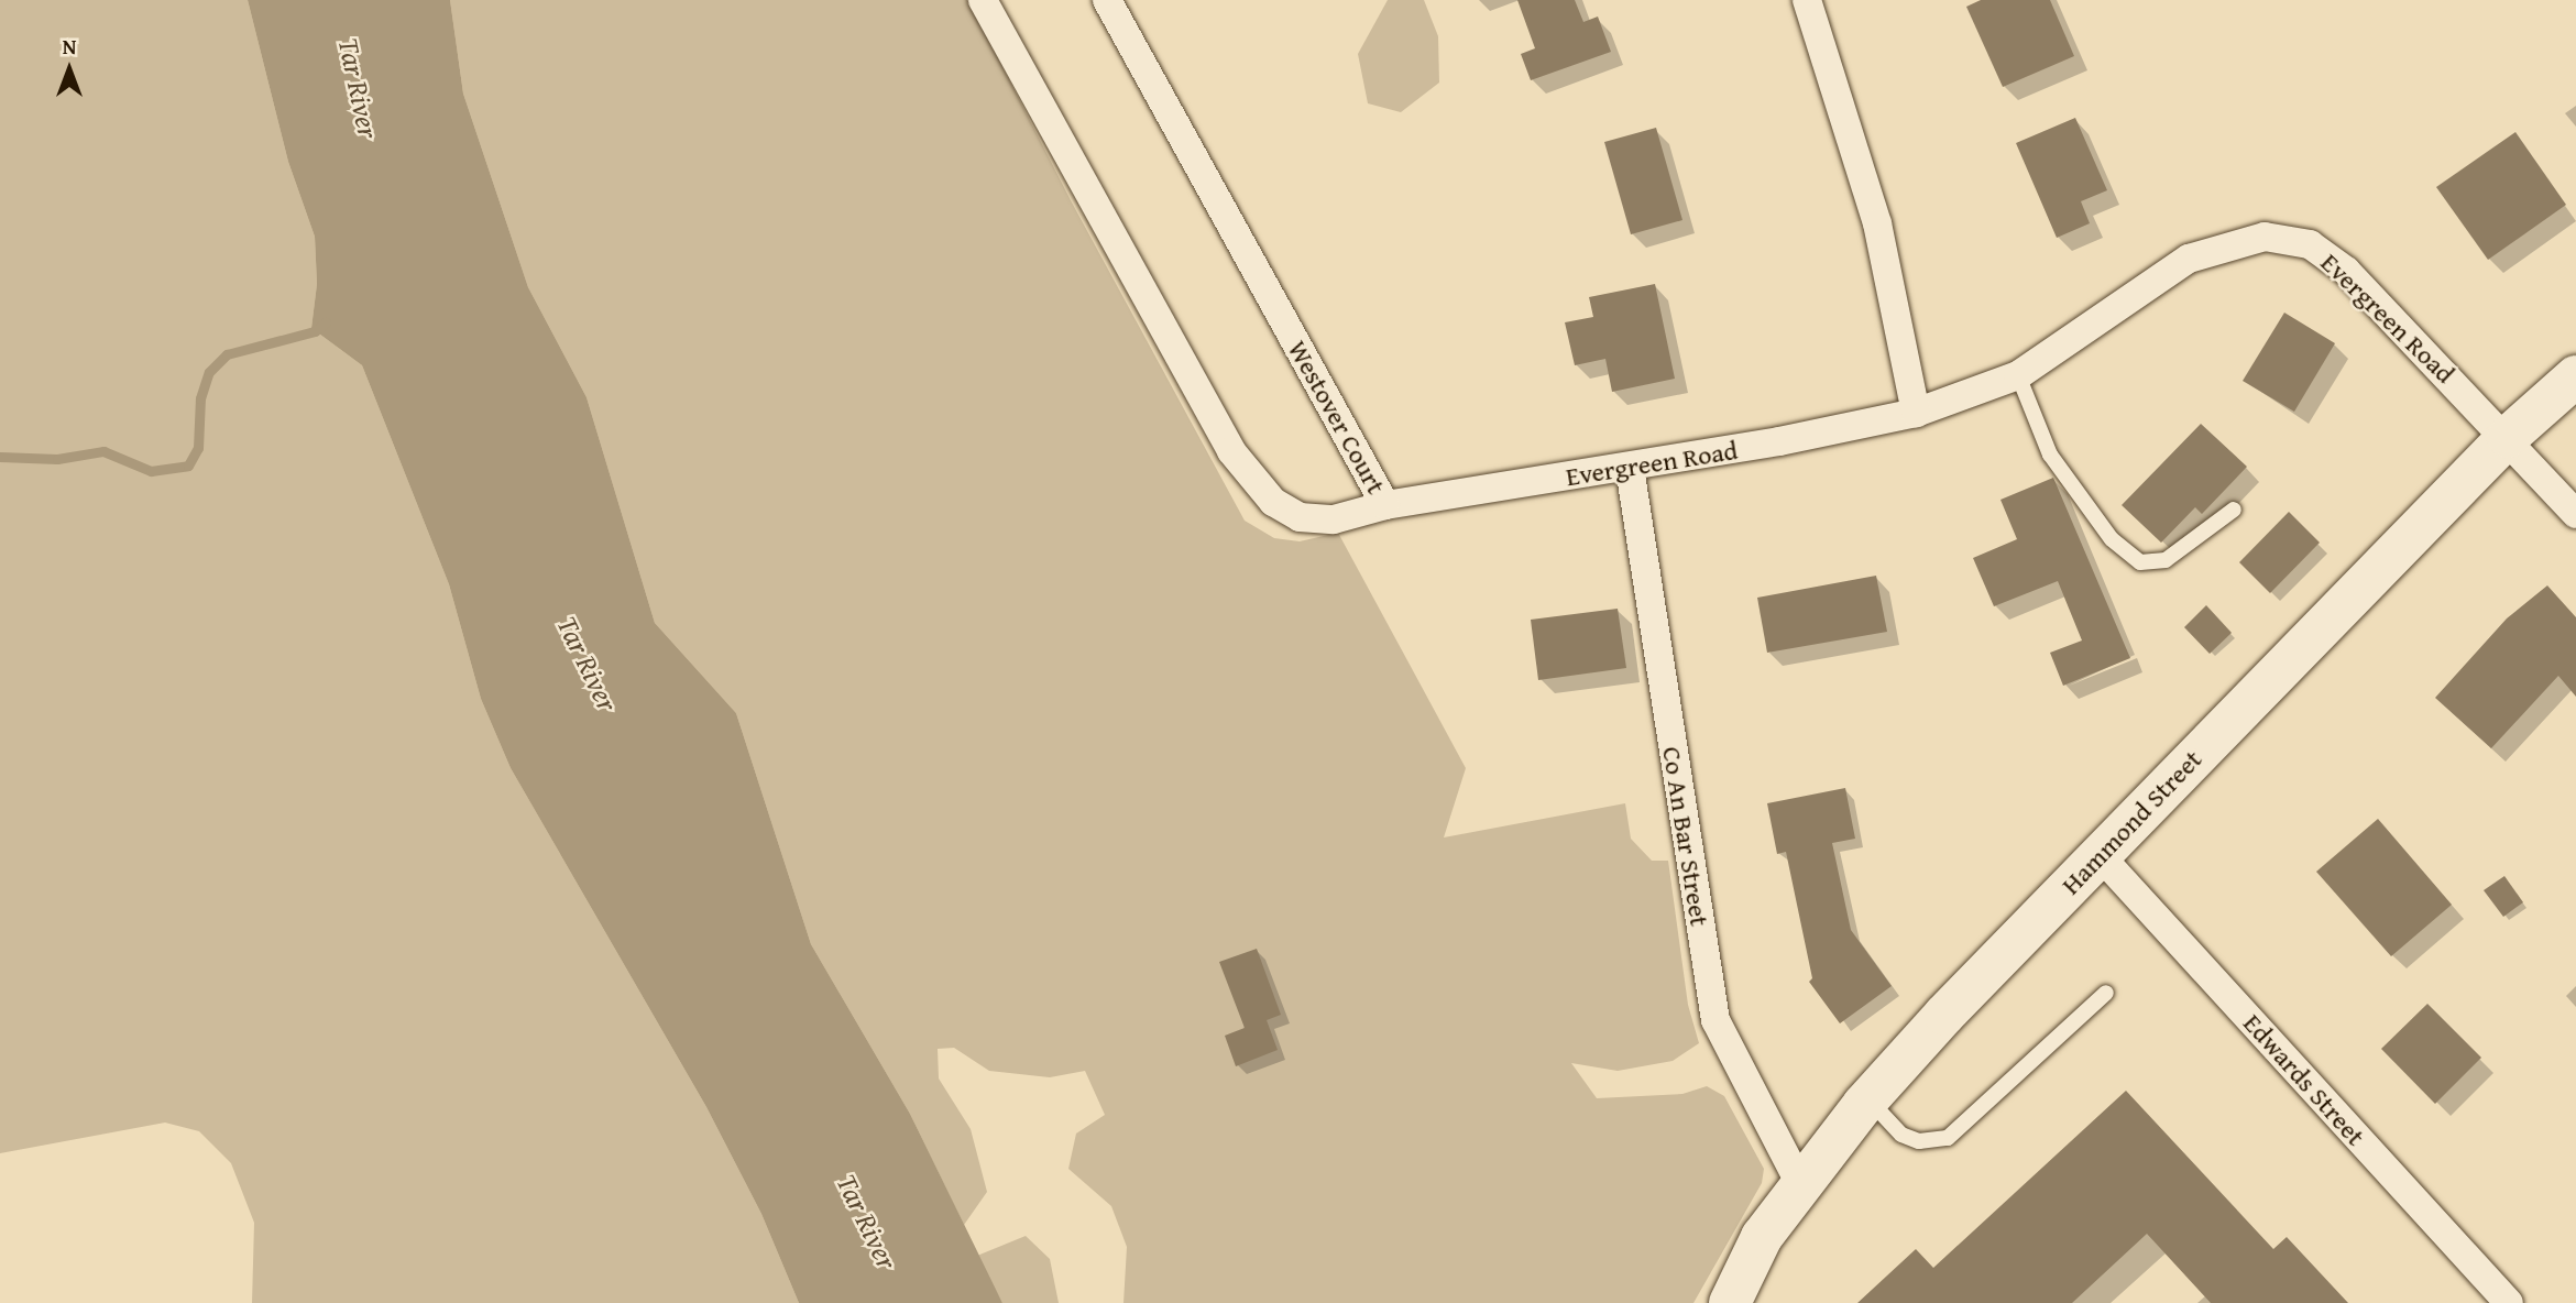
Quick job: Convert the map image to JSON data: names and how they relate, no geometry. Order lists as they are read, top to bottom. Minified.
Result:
{"streets":{"street":["Evergreen Road","Westover Court","Hammond Street","Co An Bar Street","Edwards Street"]},"crossings":[["Evergreen Road","Westover Court"],["Evergreen Road","Hammond Street"],["Evergreen Road","Co An Bar Street"],["Hammond Street","Co An Bar Street"],["Hammond Street","Edwards Street"]],"water":["Tar River"],"north":"top"}
